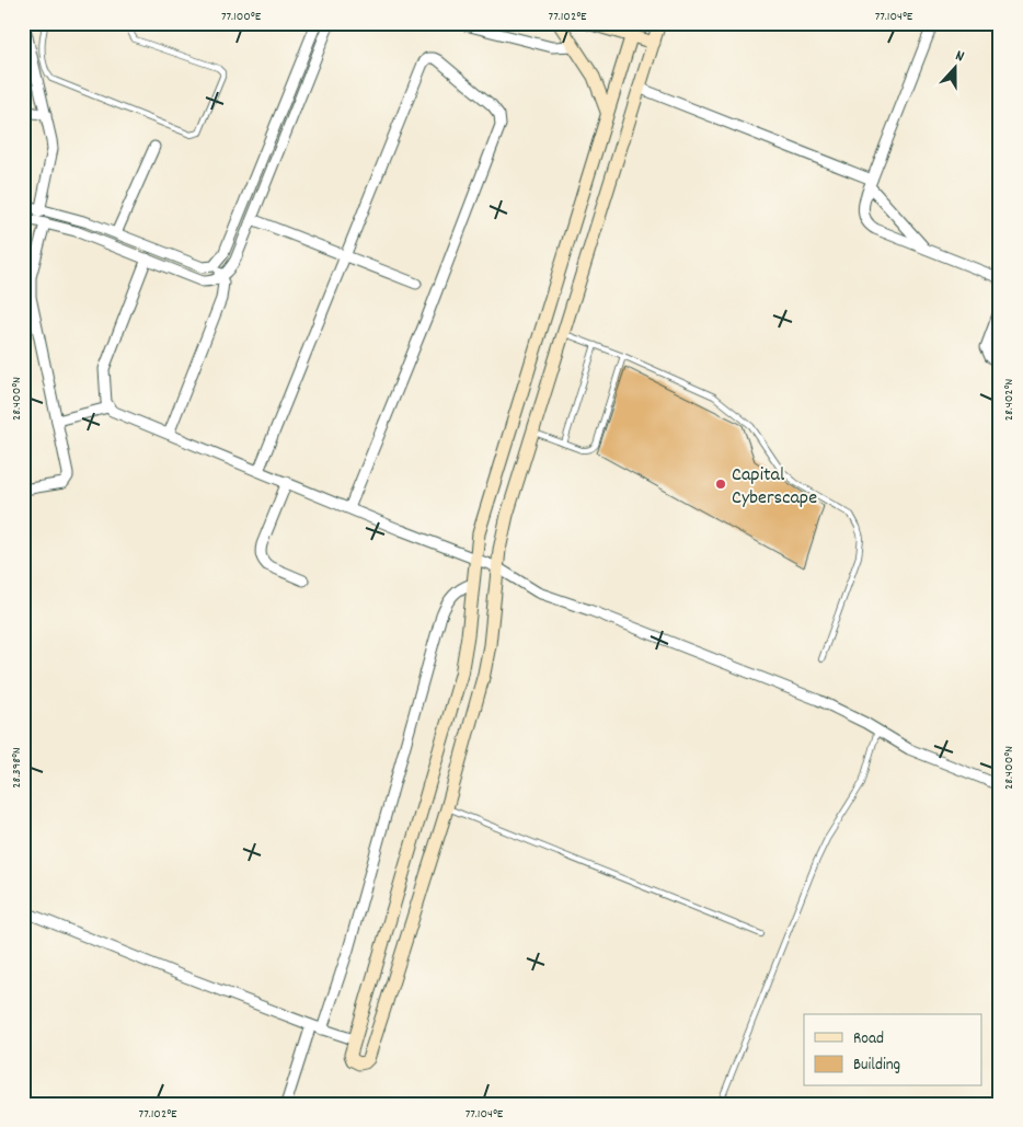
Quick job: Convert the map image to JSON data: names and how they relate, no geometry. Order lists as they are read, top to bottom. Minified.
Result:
{"places":["Capital Cyberscape"],"legend":["Road","Building"],"north":"top","coordinates":["77.100°E","77.102°E","77.104°E","28.400°N","28.402°N","28.398°N"]}
